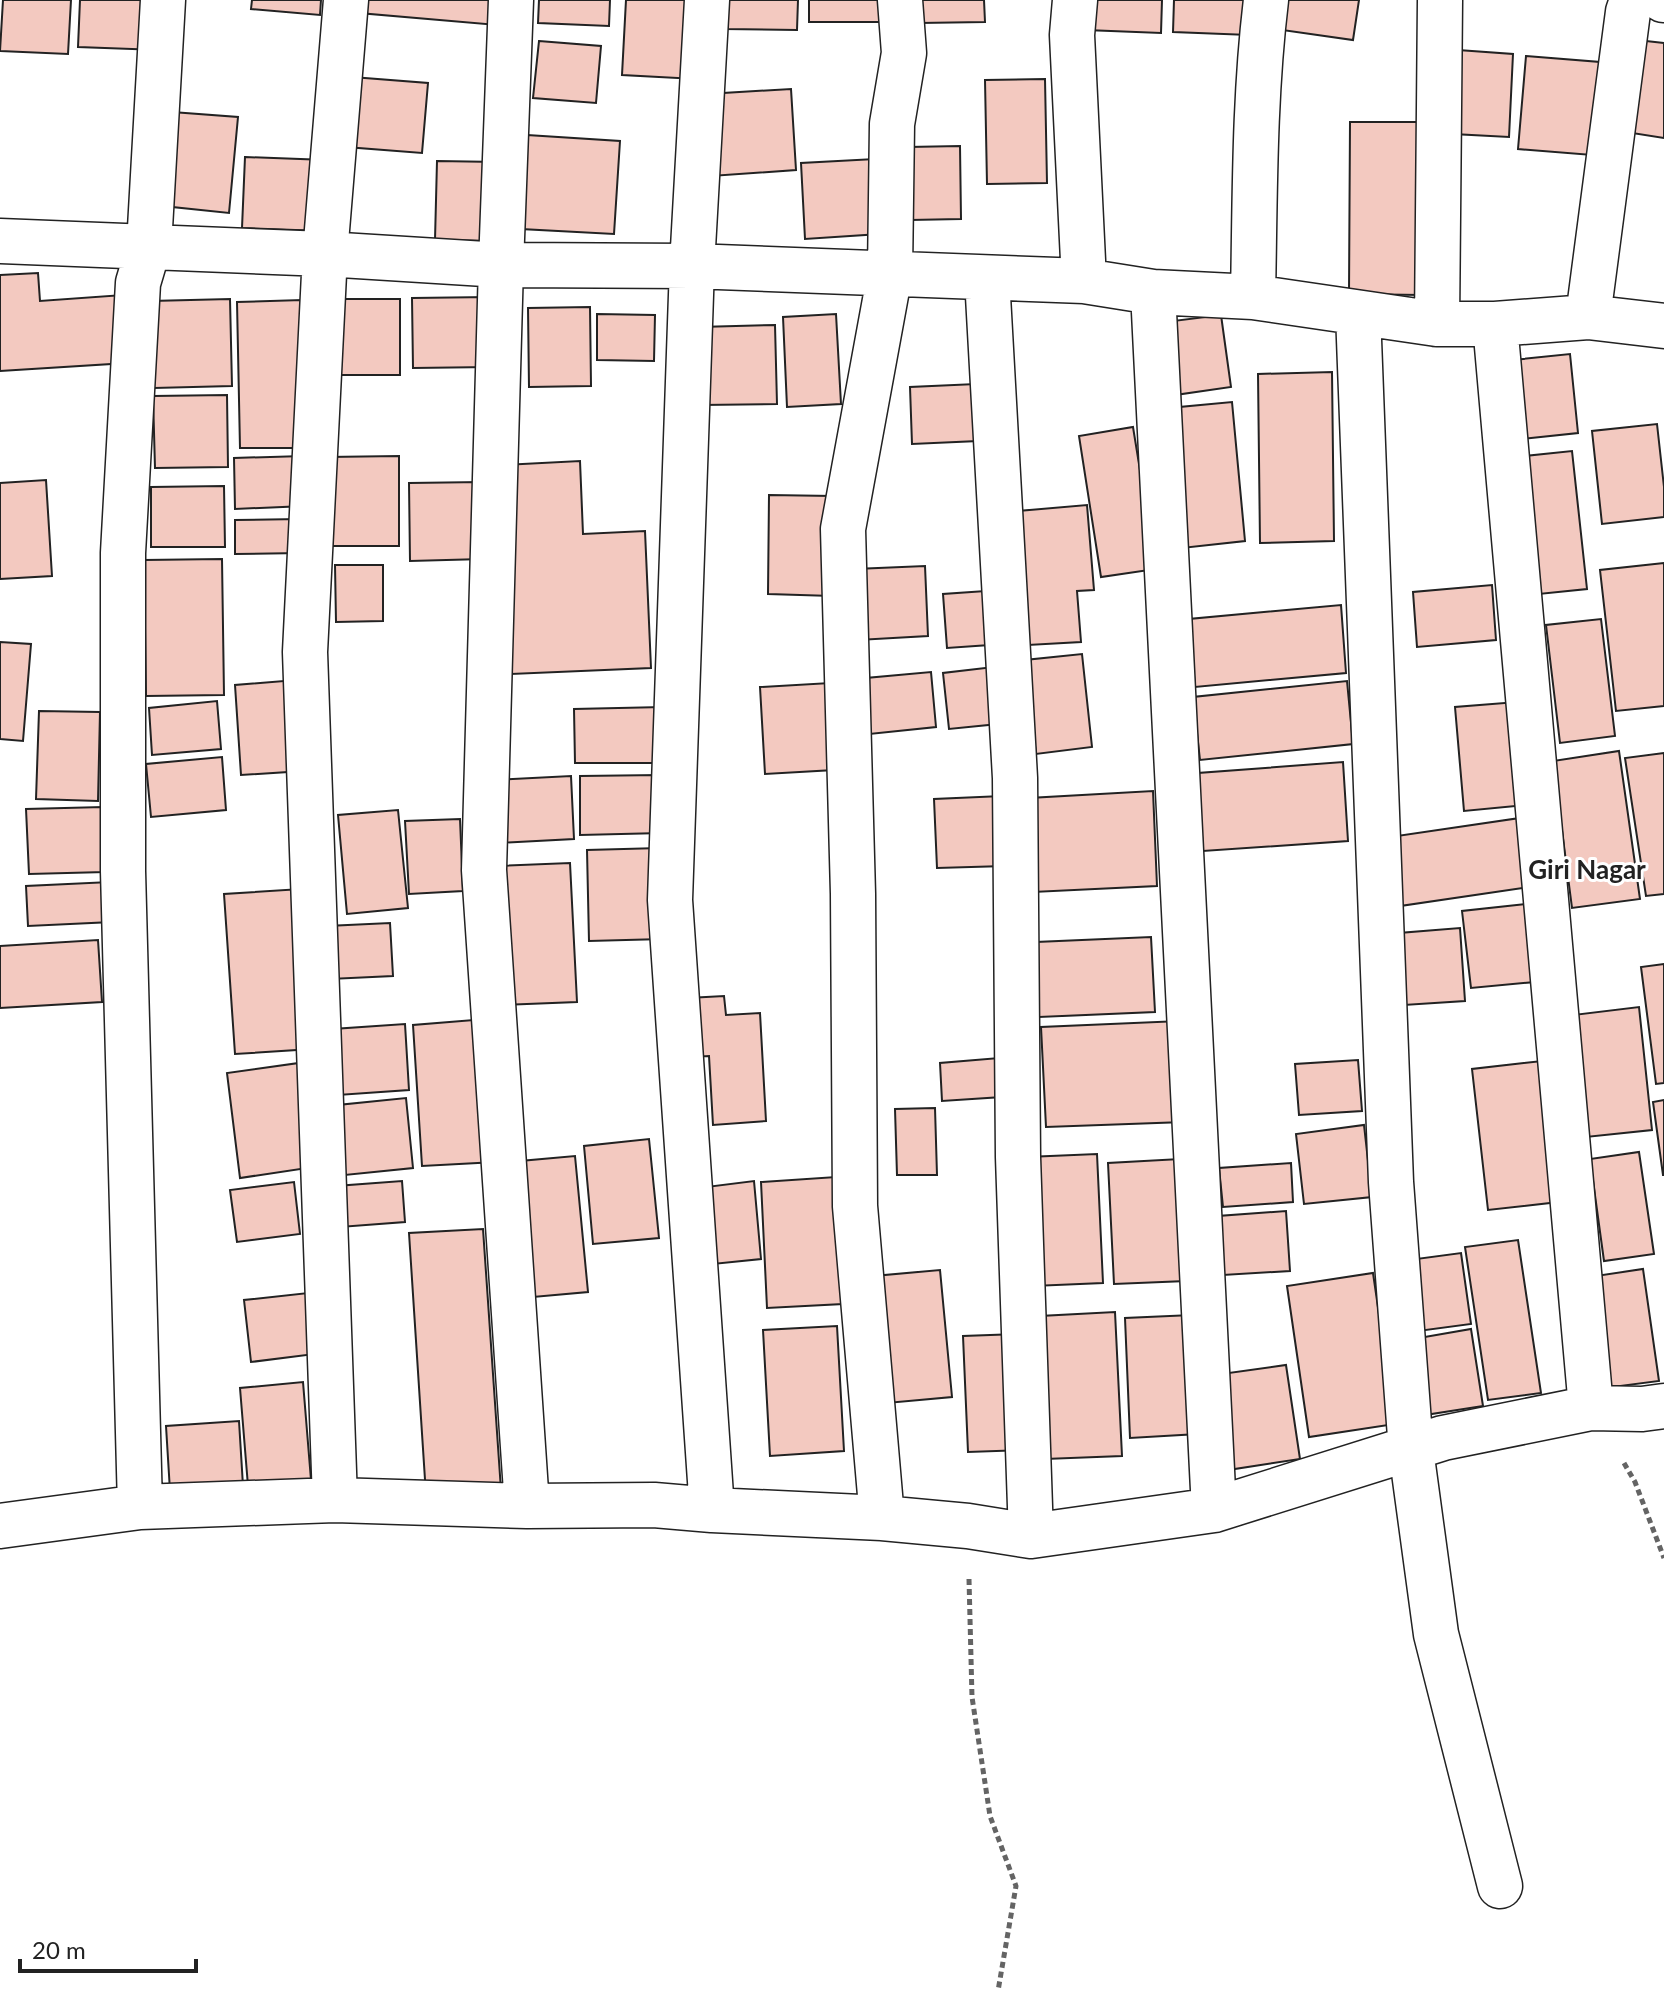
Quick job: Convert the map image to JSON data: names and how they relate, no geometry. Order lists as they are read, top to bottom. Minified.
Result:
{"districts":["Giri Nagar"],"scale_bar":"20 m"}
